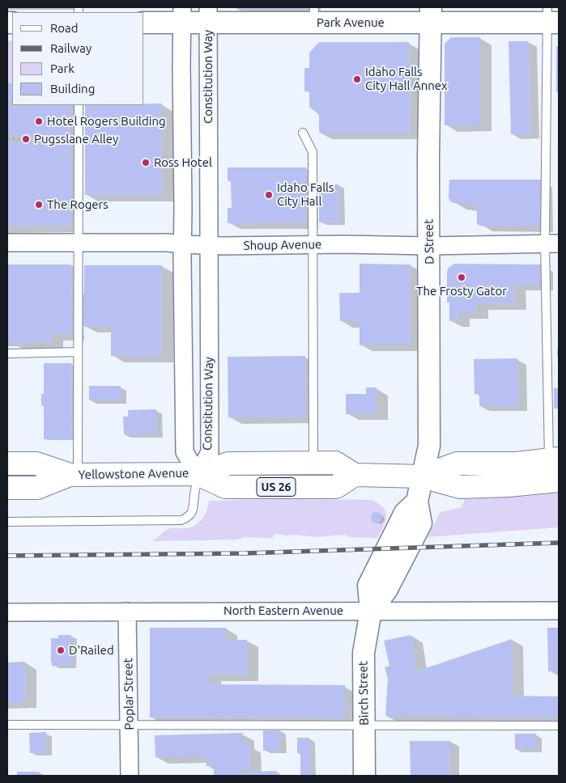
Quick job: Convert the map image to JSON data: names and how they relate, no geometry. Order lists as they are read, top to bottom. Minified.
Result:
{"streets":{"highway":["Yellowstone Avenue","US 26"],"street":["Park Avenue","Constitution Way","D Street","Shoup Avenue","North Eastern Avenue","Birch Street","Poplar Street"]},"crossings":[["Park Avenue","Constitution Way"],["Park Avenue","D Street"],["Constitution Way","Shoup Avenue"],["Constitution Way","Yellowstone Avenue"],["D Street","Shoup Avenue"],["D Street","Birch Street"],["North Eastern Avenue","Birch Street"],["North Eastern Avenue","Poplar Street"]],"places":["Idaho Falls City Hall Annex","Hotel Rogers Building","Pugsslane Alley","Ross Hotel","Idaho Falls City Hall","The Rogers","The Frosty Gator","D'Railed"],"legend":["Road","Railway","Park","Building"]}
